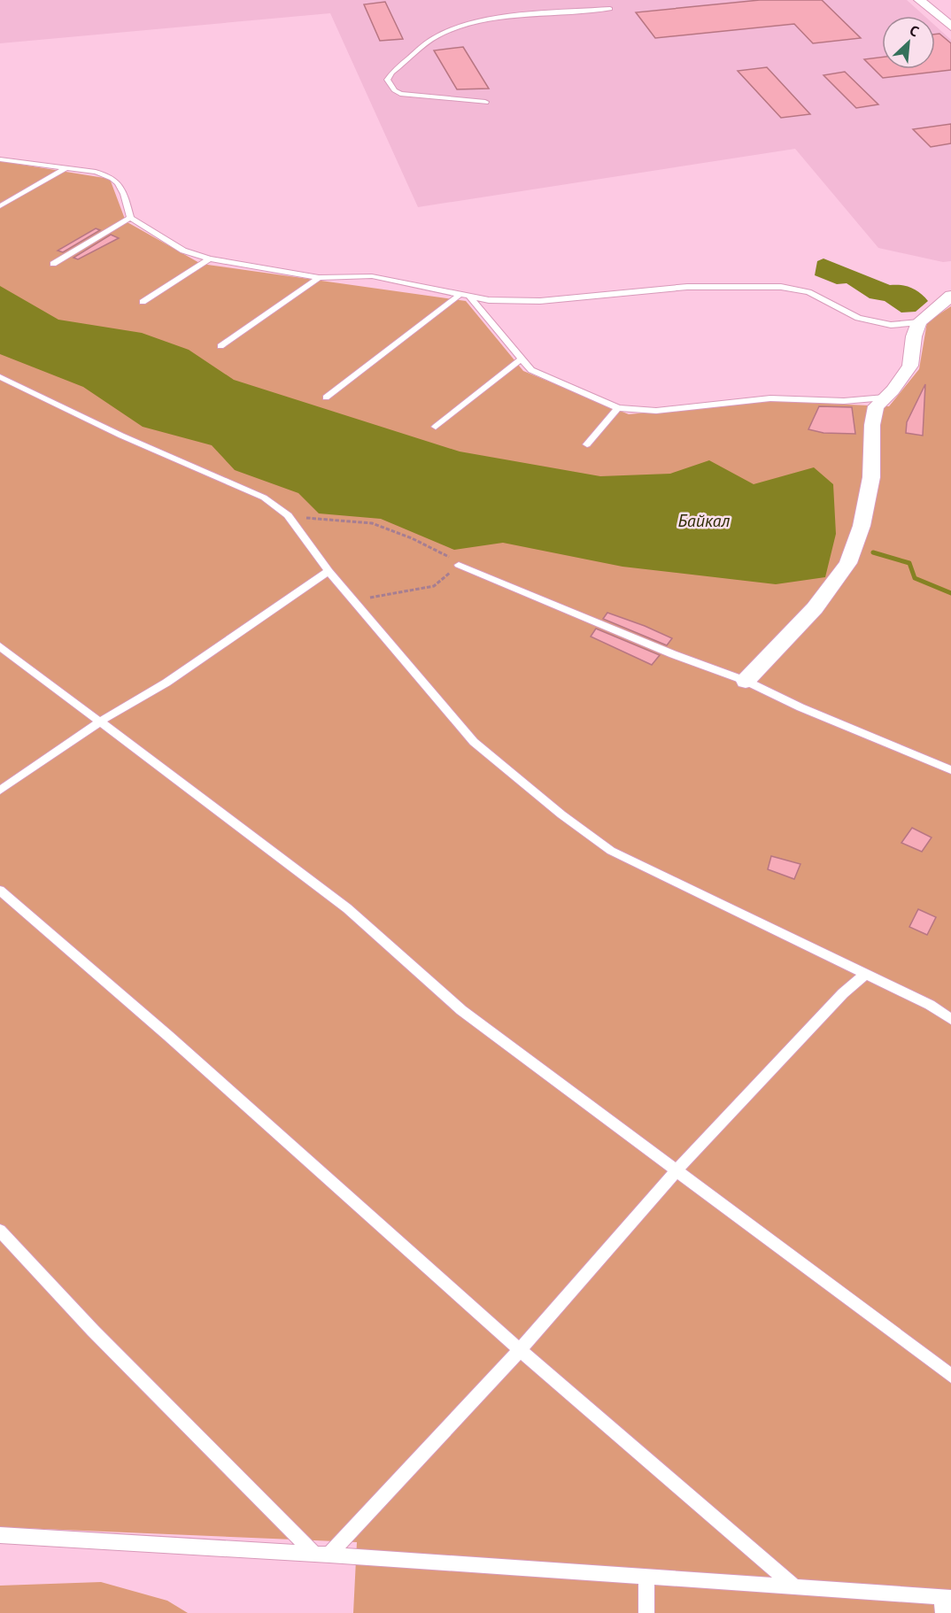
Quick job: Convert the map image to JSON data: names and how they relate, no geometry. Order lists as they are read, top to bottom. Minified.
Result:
{"water":["Байкал"],"north":"top right"}
